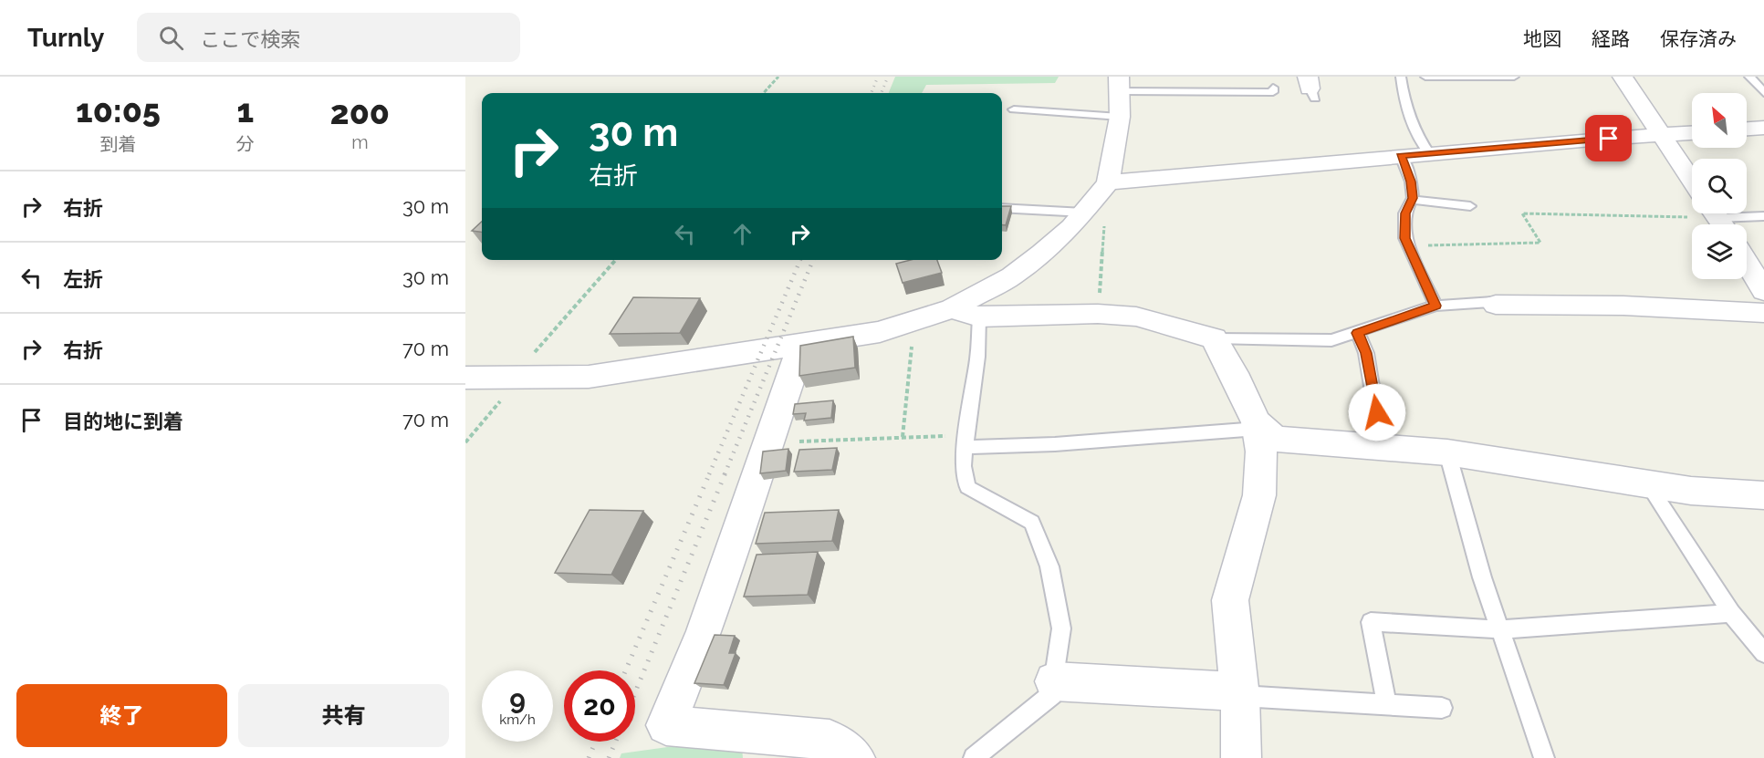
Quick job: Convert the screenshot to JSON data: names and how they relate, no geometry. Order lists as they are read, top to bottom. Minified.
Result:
{"north":"top left","page":{"header":"Turnly","search":"ここで検索","nav":["地図","経路","保存済み"],"eta":["10:05","到着","1","分","200","m"],"turn":["30 m","右折"],"list":[{"name":"右折","value":"30 m"},{"name":"左折","value":"30 m"},{"name":"右折","value":"70 m"},{"name":"目的地に到着","value":"70 m"}],"speed":"9 km/h","limit":"20","buttons":["終了","共有"]}}
